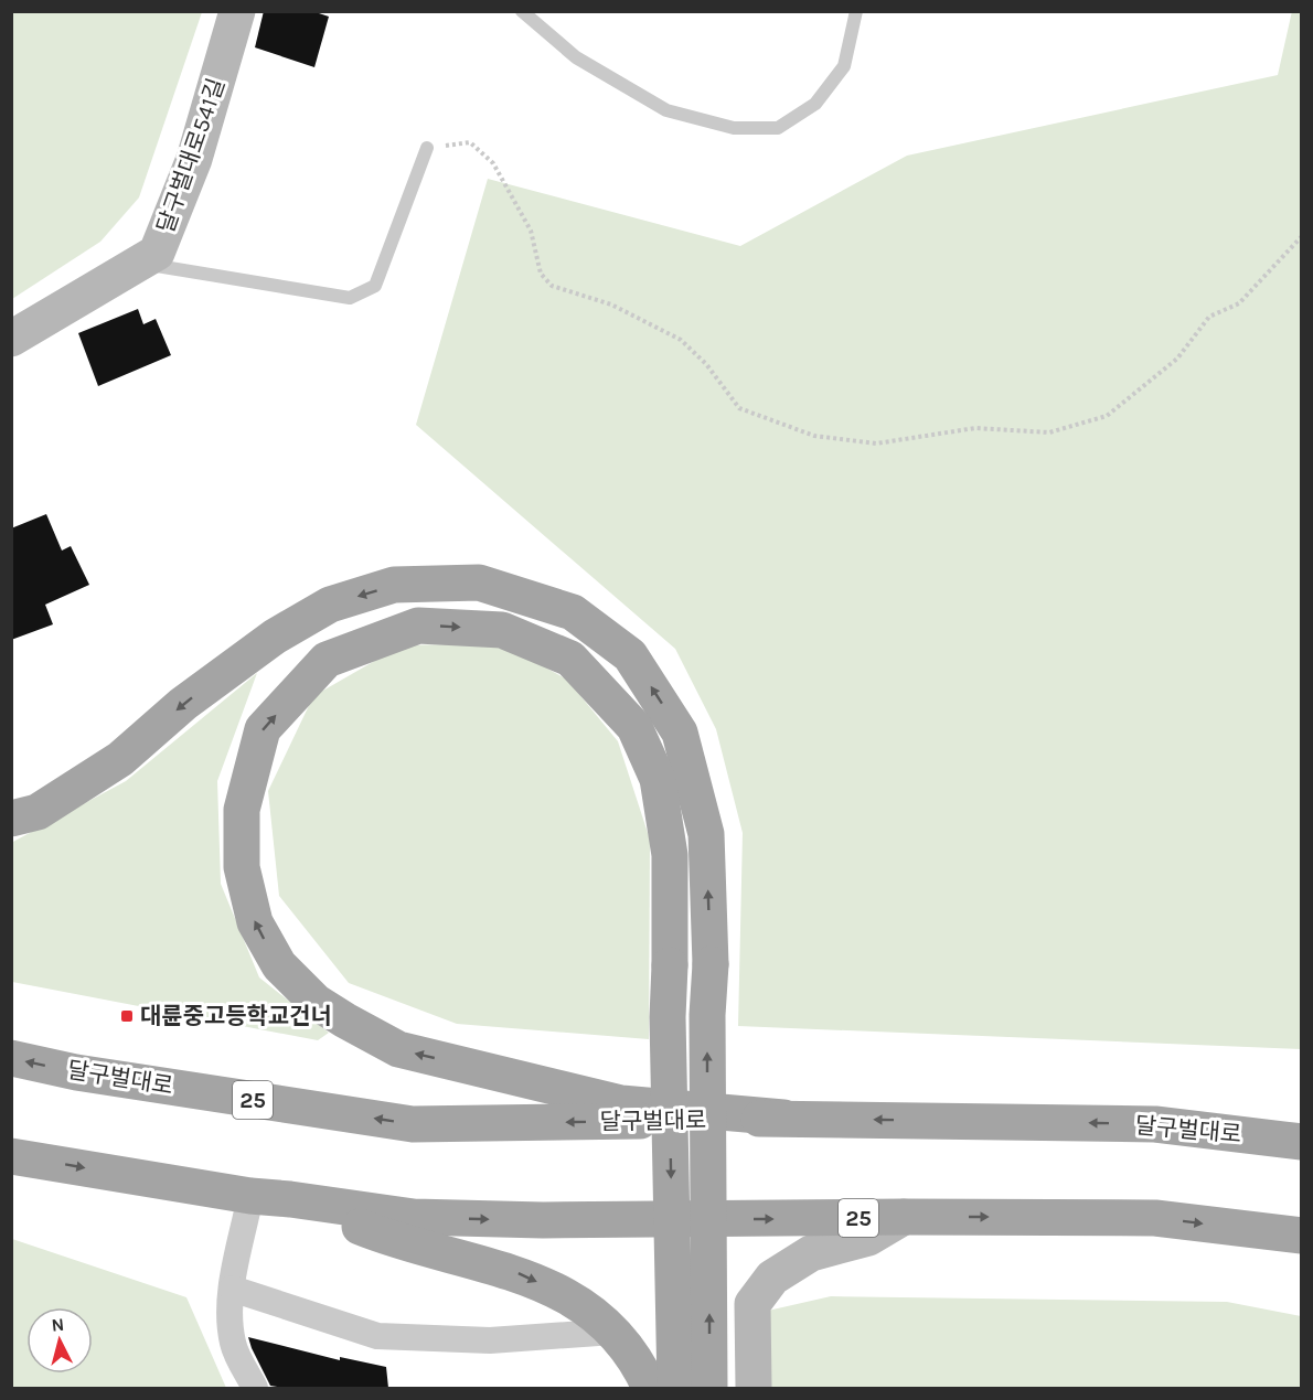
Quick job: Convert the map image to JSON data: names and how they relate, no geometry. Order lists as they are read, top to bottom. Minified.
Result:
{"streets":{"main road":["달구벌대로","25"],"street":["달구벌대로541길"]},"places":{"transit":["대륜중고등학교건너"]},"north":"top"}
